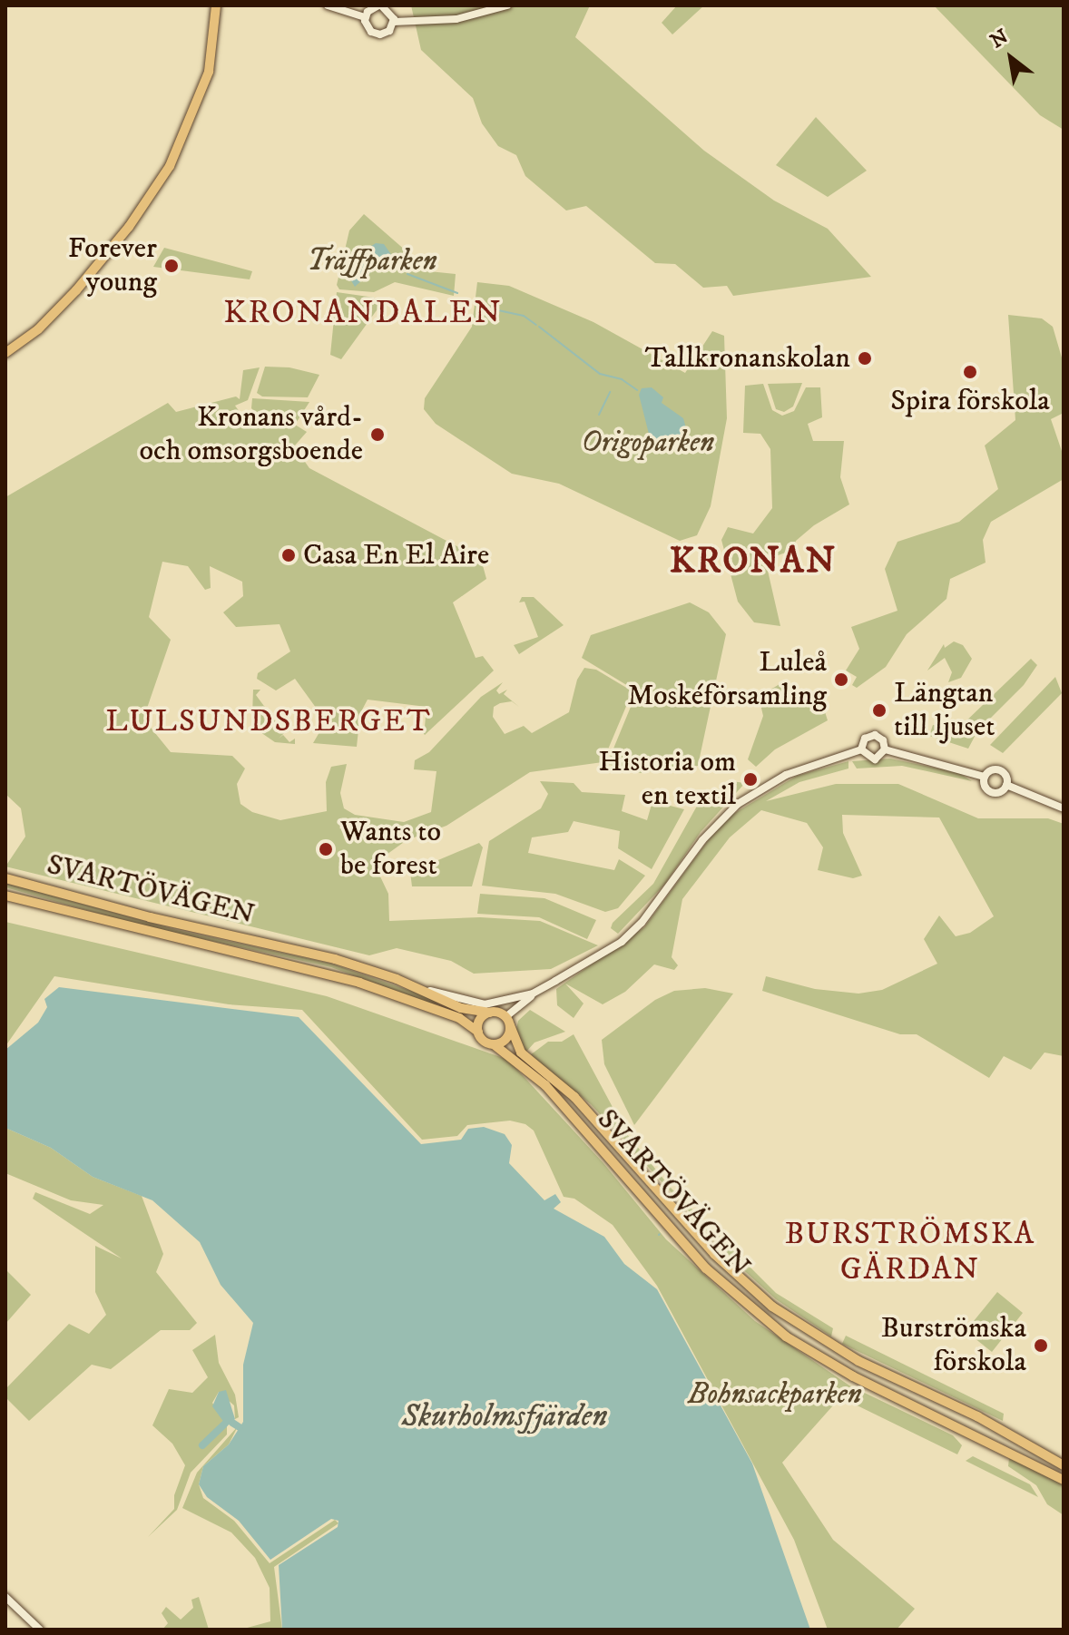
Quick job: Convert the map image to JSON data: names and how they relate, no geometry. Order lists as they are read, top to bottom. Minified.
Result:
{"streets":{"main road":["SVARTÖVÄGEN"]},"districts":["KRONANDALEN","KRONAN","LULSUNDSBERGET","BURSTRÖMSKA GÄRDAN"],"water":["Skurholmsfjärden"],"parks":["Träffparken","Origoparken","Bohnsackparken"],"places":["Forever young","Tallkronanskolan","Spira förskola","Kronans vård- och omsorgsboende","Casa En El Aire","Luleå Moskéförsamling","Längtan till ljuset","Historia om en textil","Wants to be forest","Burströmska förskola"],"north":"top left"}
